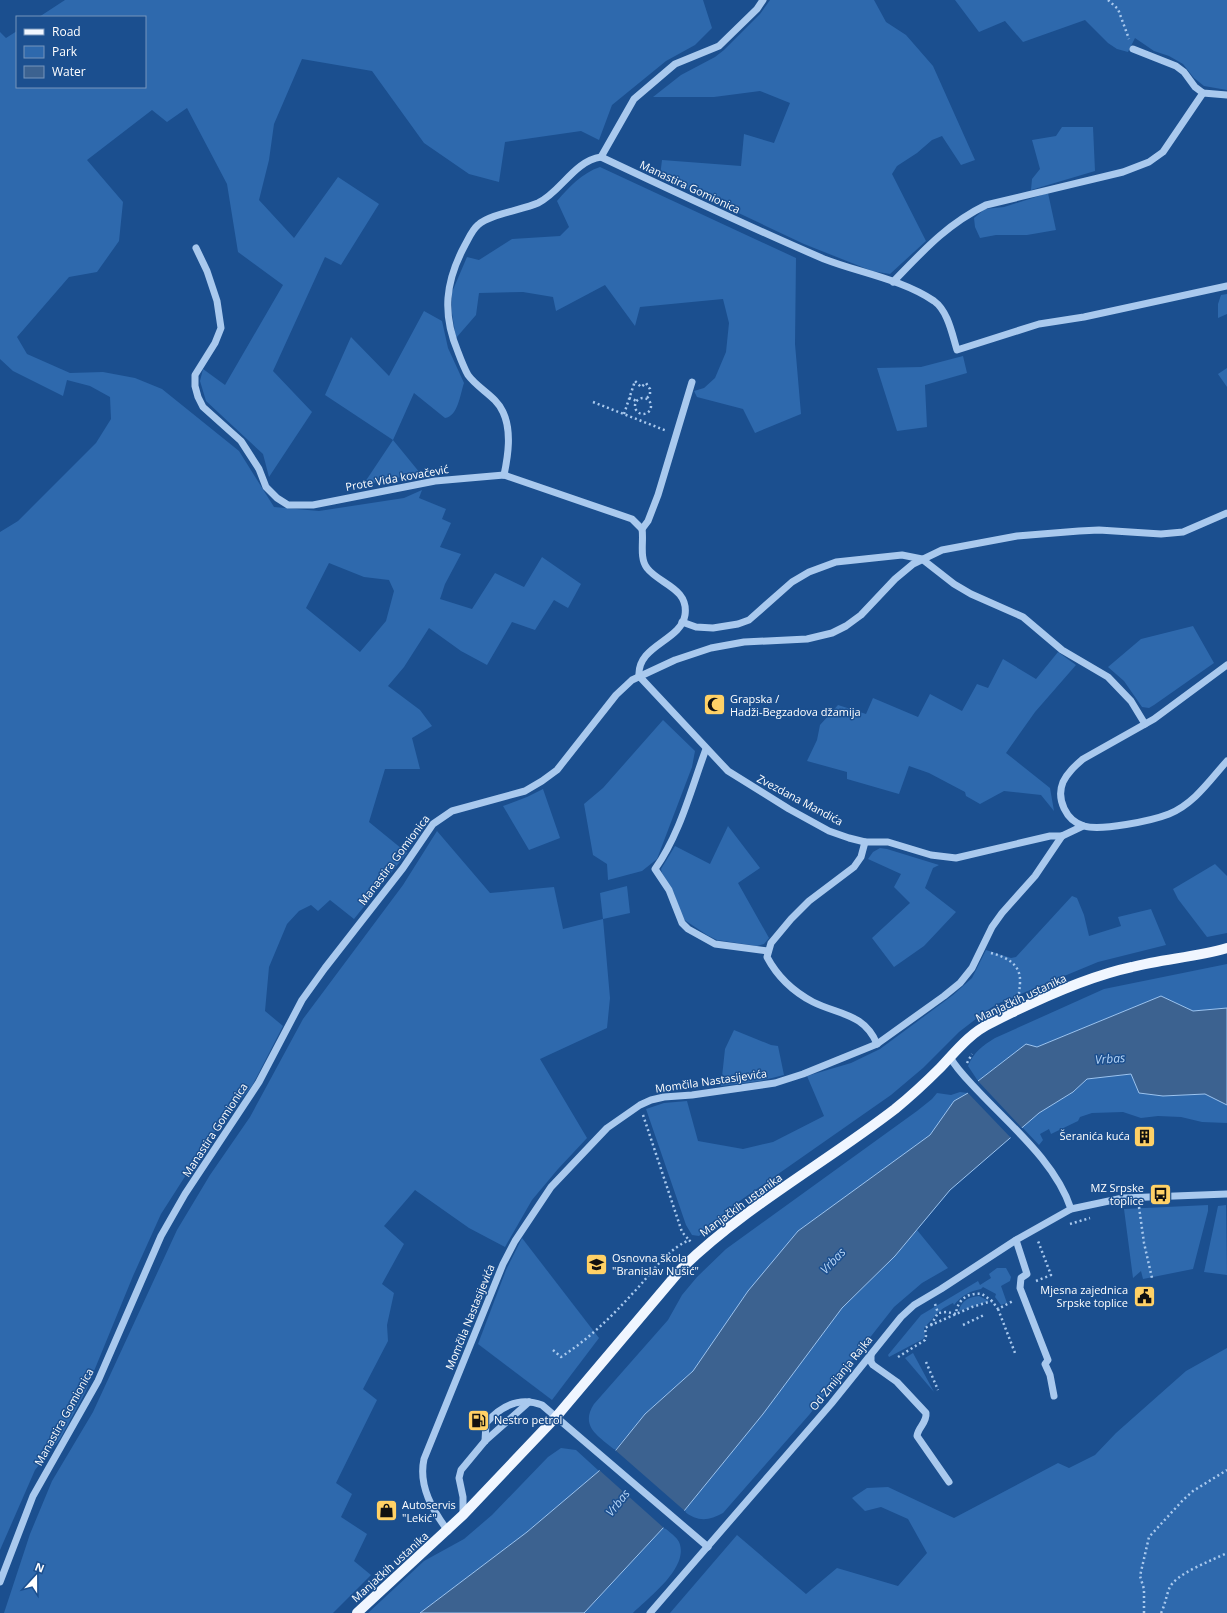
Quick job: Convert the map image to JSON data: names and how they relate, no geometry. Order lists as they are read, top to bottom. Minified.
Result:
{"streets":{"main road":["Manjačkih ustanika"],"street":["Manastira Gomionica","Prote Vida kovačević","Zvezdana Mandića","Momčila Nastasijevića","Od Zmijanja Rajka"]},"crossings":[["Manastira Gomionica","Zvezdana Mandića"],["Zvezdana Mandića","Momčila Nastasijevića"],["Manjačkih ustanika","Momčila Nastasijevića"]],"water":["Vrbas"],"places":{"mosque":["Grapska / Hadži-Begzadova džamija"],"building":["Šeranića kuća"],"bus stop":["MZ Srpske toplice"],"school or university":["Osnovna škola \"Branislav Nušić\""],"public building":["Mjesna zajednica Srpske toplice"],"fuel station":["Nestro petrol"],"shop":["Autoservis \"Lekić\""]},"legend":["Road","Park","Water"],"north":"top"}
